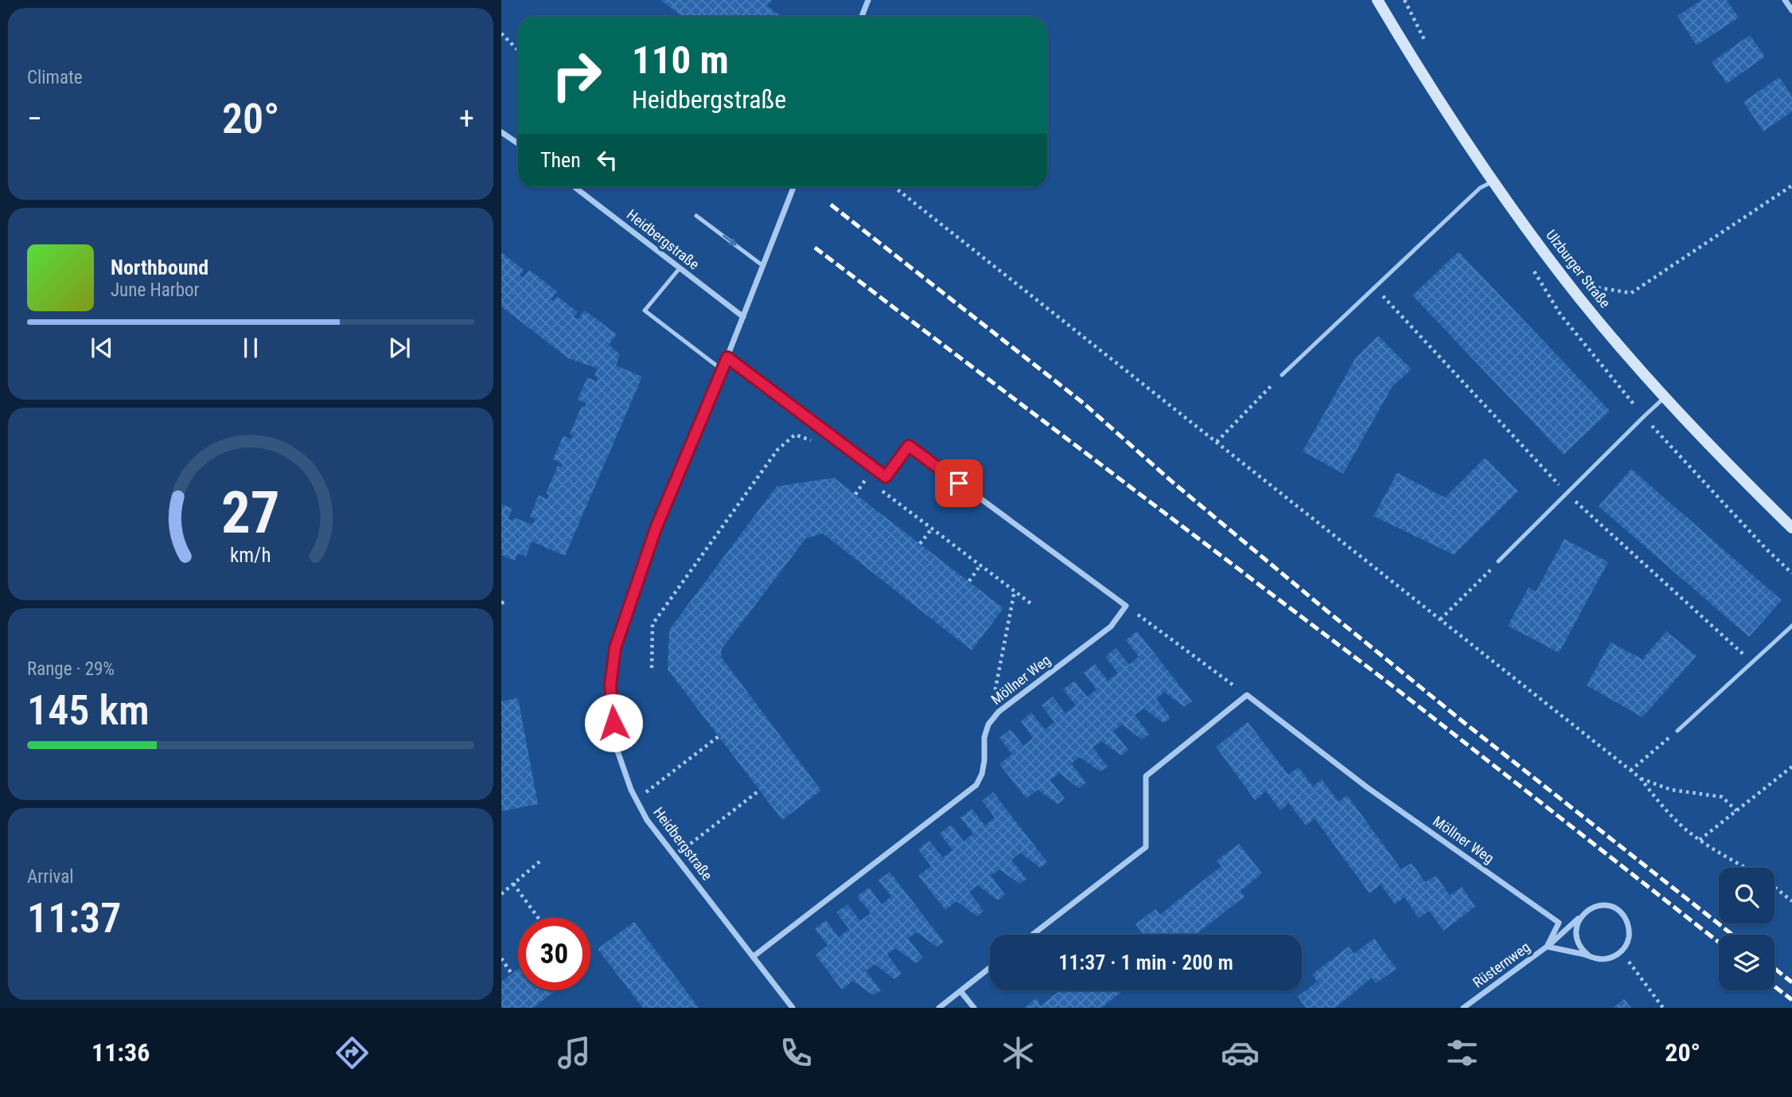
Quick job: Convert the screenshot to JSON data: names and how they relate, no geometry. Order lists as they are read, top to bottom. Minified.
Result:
{"streets":{"main road":["Ulzburger Straße"],"street":["Heidbergstraße","Möllner Weg","Rüsternweg"]},"crossings":[["Heidbergstraße","Möllner Weg"],["Möllner Weg","Rüsternweg"]],"page":{"tile":["Climate",["Range · 29%","145 km"],["Arrival","11:37"]],"turn":["110 m","Heidbergstraße"],"heat":["−","20°","+"],"then":"Then","song":["Northbound","June Harbor"],"limit":"30","trip":"11:37 · 1 min · 200 m","tabs":["11:36","20°"],"gauge":["27","km/h"]}}
